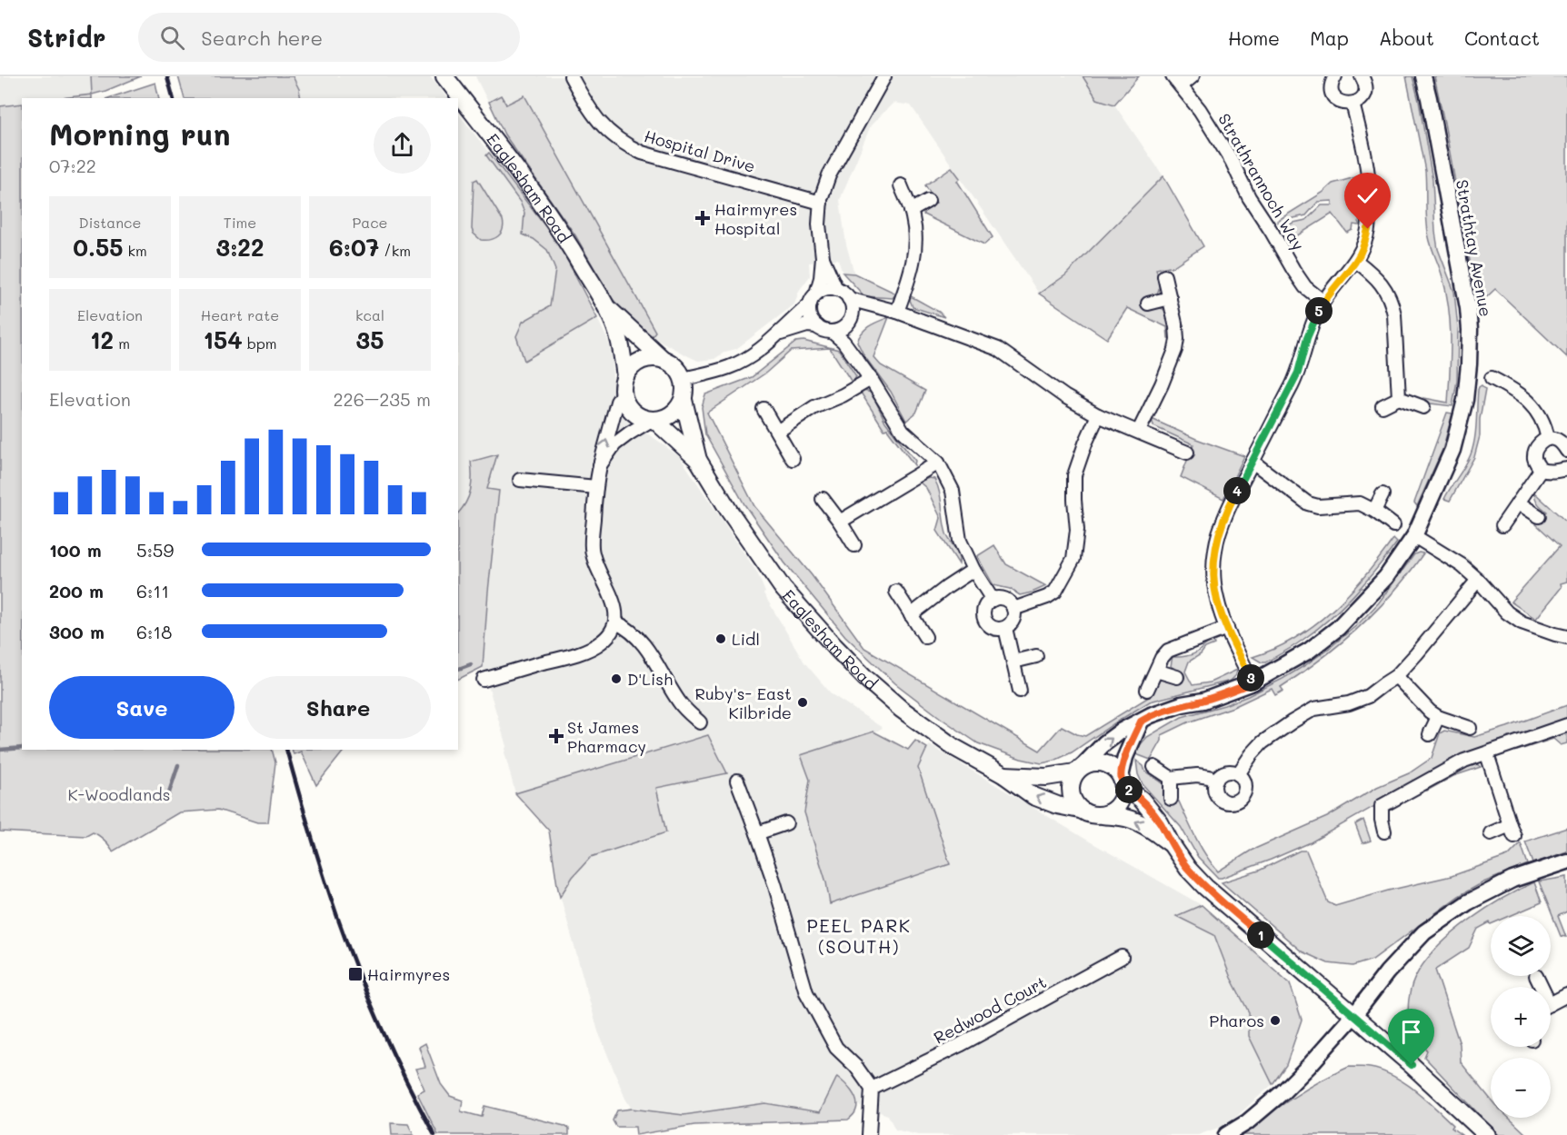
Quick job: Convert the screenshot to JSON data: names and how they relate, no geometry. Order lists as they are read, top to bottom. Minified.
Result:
{"streets":{"main road":["Eaglesham Road"],"street":["Hospital Drive","Strathrannoch Way","Strathtay Avenue","Redwood Court"]},"crossings":[["Eaglesham Road","Strathtay Avenue"]],"districts":["PEEL PARK (SOUTH)"],"parks":["K-Woodlands"],"places":{"health":["Hairmyres Hospital","St James Pharmacy"],"other":["Lidl","D'Lish","Ruby's- East Kilbride","Pharos"],"transit":["Hairmyres"]},"page":{"header":"Stridr","search":"Search here","nav":["Home","Map","About","Contact"],"heading":["Morning run","07:22"],"stats":[["Distance","0.55 km"],["Time","3:22"],["Pace","6:07 /km"],["Elevation","12 m"],["Heart rate","154 bpm"],["kcal","35"]],"pins":["5","4","3","2","1"],"chart":["Elevation","226–235 m"],"list":[{"name":"100 m","note":"5:59"},{"name":"200 m","note":"6:11"},{"name":"300 m","note":"6:18"}],"buttons":["Save","Share"],"map_buttons":["+","−"]}}
